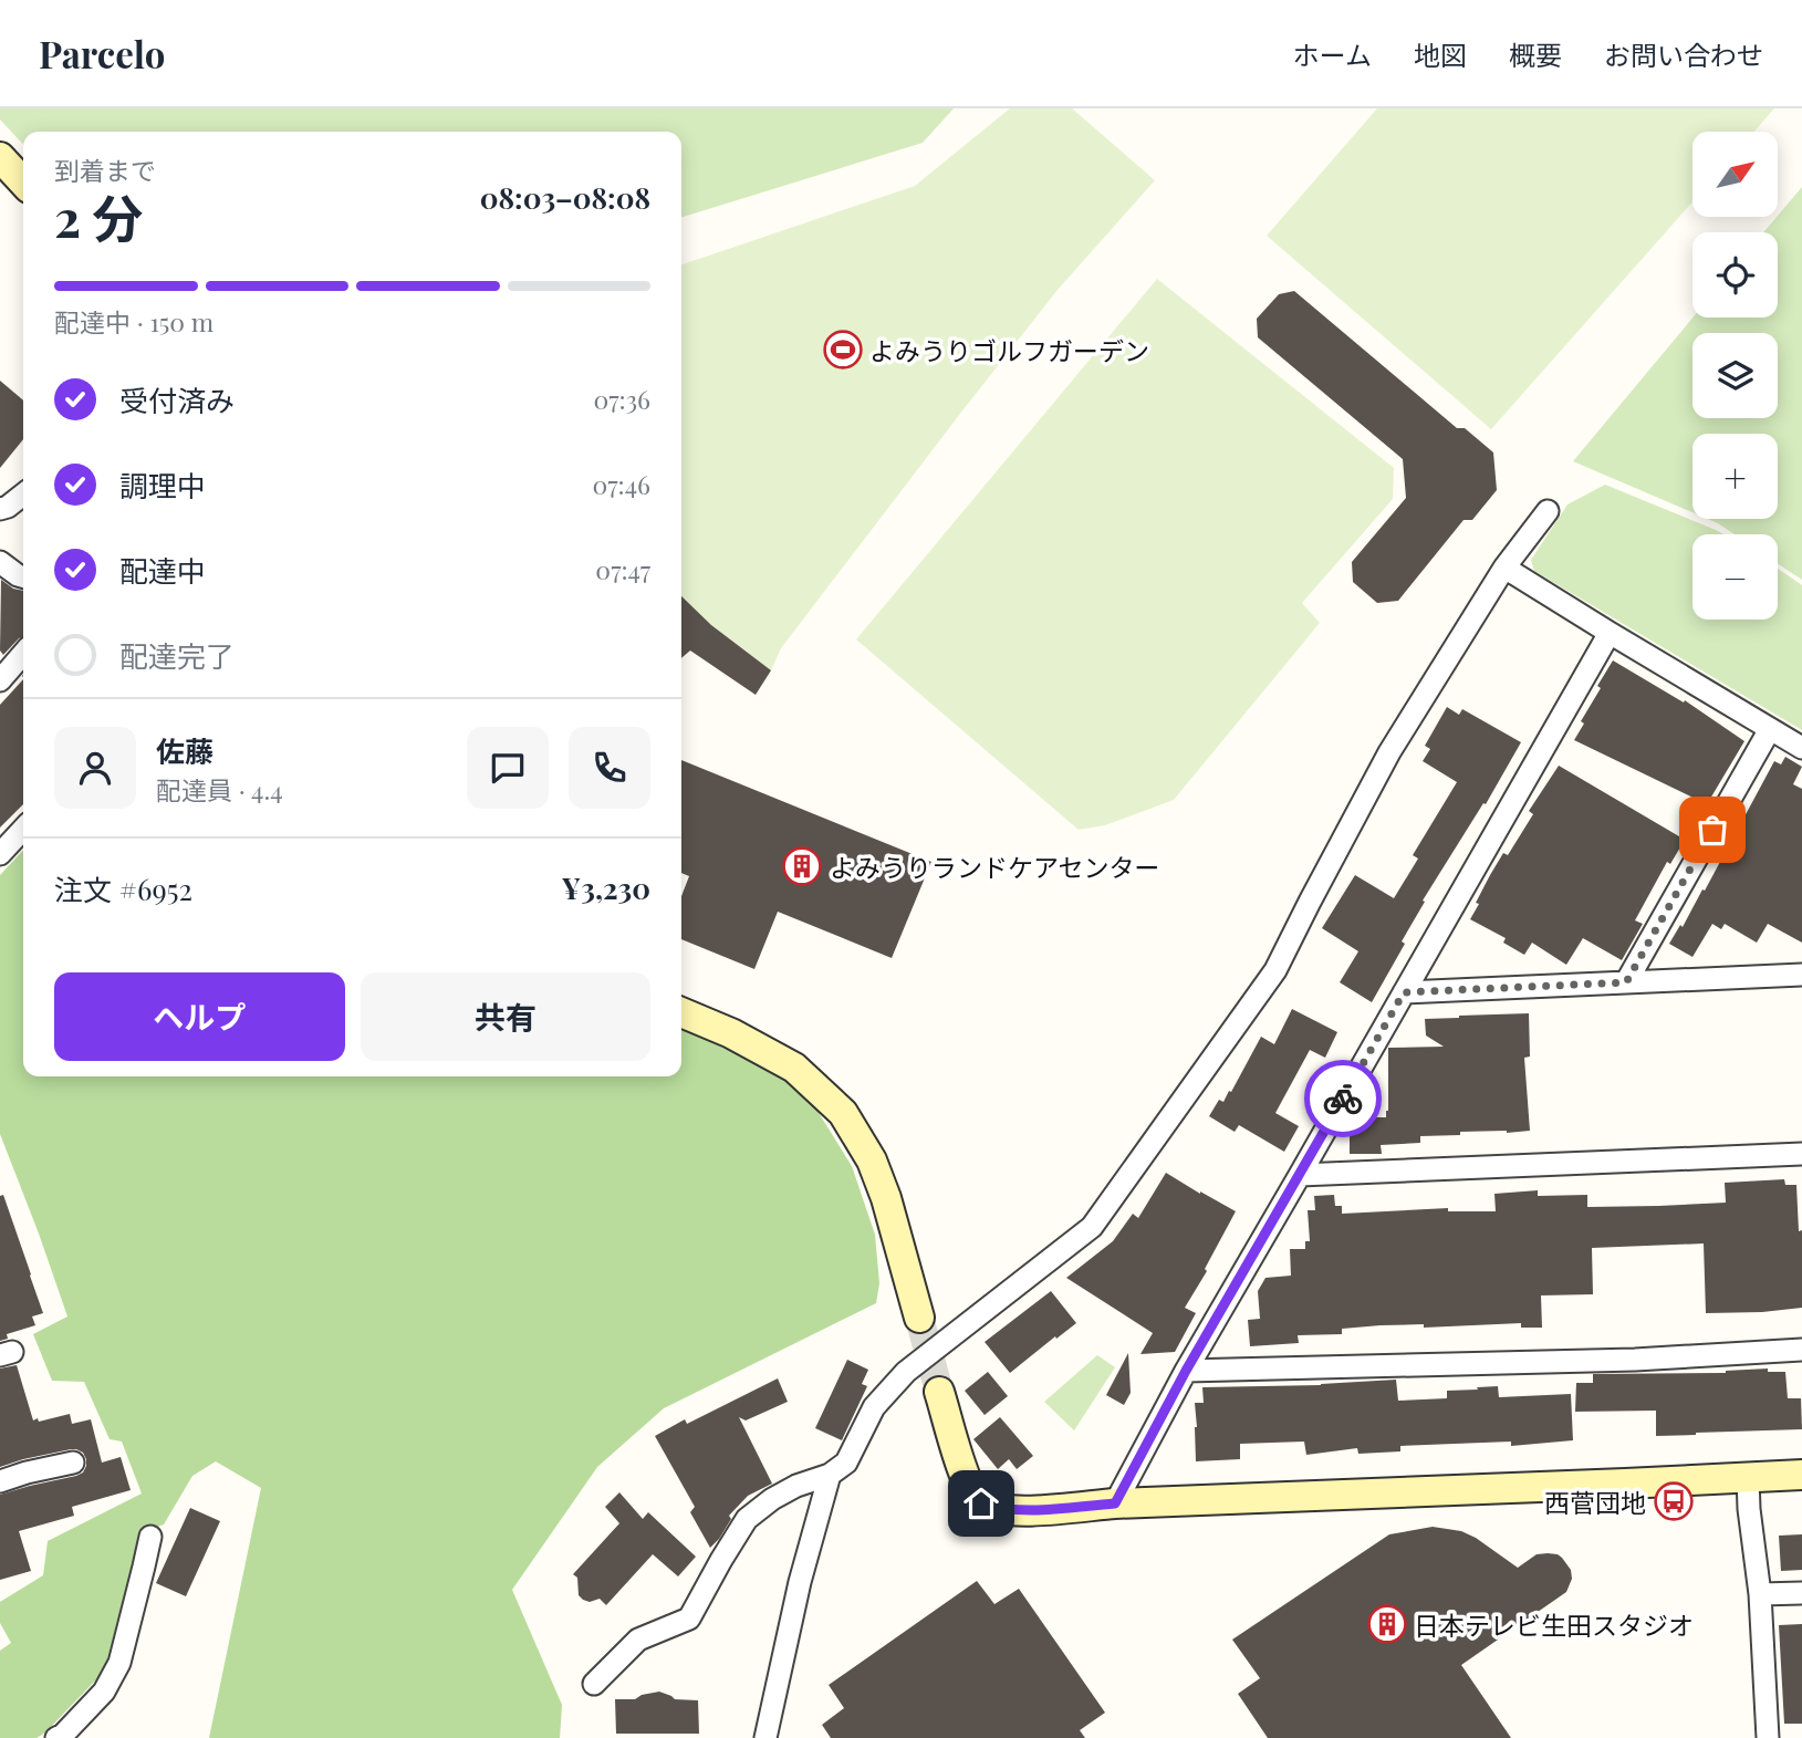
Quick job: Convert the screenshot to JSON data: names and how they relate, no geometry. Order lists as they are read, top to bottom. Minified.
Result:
{"places":{"sports":["よみうりゴルフガーデン"],"building":["よみうりランドケアセンター","日本テレビ生田スタジオ"],"bus stop":["西菅団地"]},"north":"top right","page":{"header":"Parcelo","nav":["ホーム","地図","概要","お問い合わせ"],"map_buttons":["+","−"],"heading":["2 分","到着まで","08:03–08:08"],"panel":["佐藤","配達員 · 4.4","注文 #6952","¥3,230"],"bar":"配達中 · 150 m","list":[["受付済み","07:36"],["調理中","07:46"],["配達中","07:47"],"配達完了"],"buttons":["ヘルプ","共有"]}}
